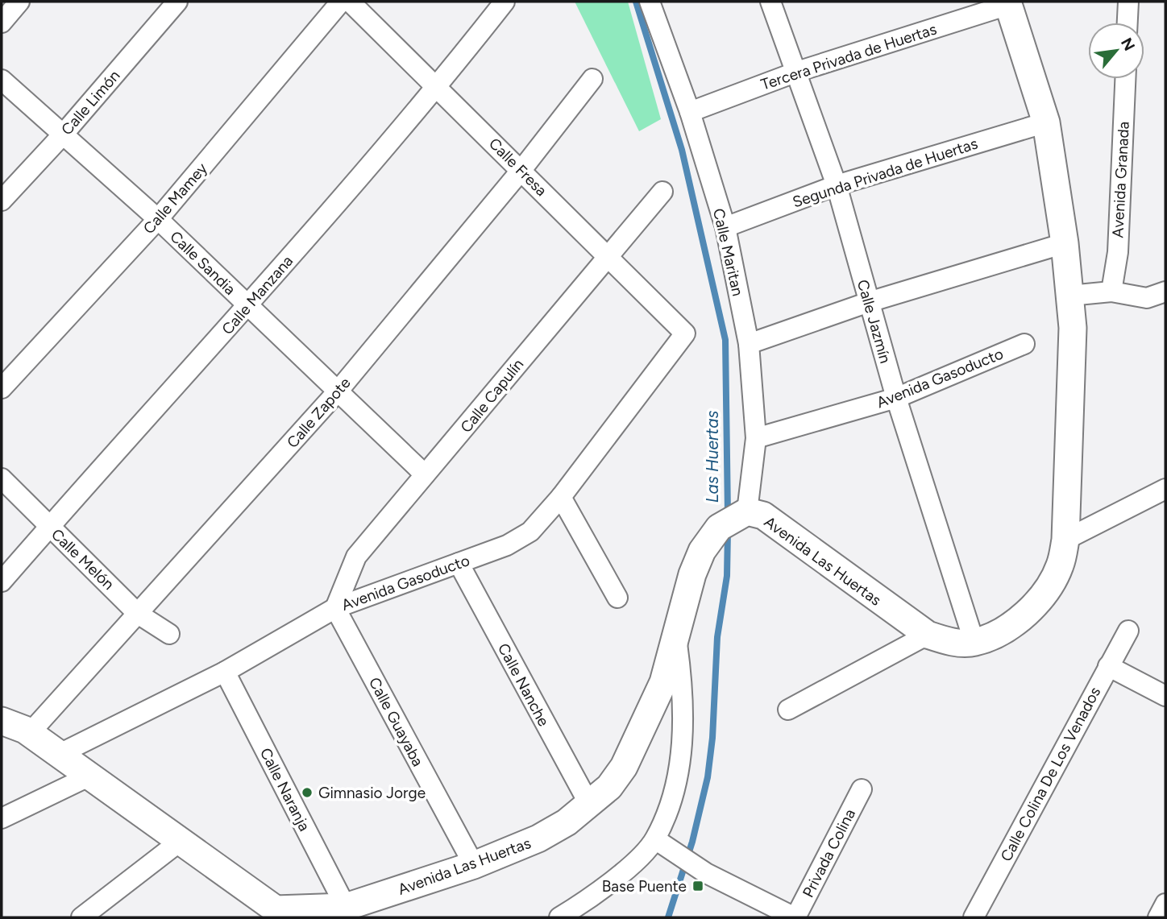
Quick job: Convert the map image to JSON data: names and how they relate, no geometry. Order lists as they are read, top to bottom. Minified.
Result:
{"streets":{"street":["Tercera Privada de Huertas","Calle Limón","Calle Fresa","Segunda Privada de Huertas","Avenida Granada","Calle Mamey","Calle Maritan","Calle Sandia","Calle Manzana","Calle Jazmín","Avenida Gasoducto","Calle Capulín","Calle Zapote","Calle Melón","Avenida Las Huertas","Calle Nanche","Calle Guayaba","Calle Colina De Los Venados","Calle Naranja","Privada Colina"]},"crossings":[["Tercera Privada de Huertas","Calle Maritan"],["Tercera Privada de Huertas","Calle Jazmín"],["Tercera Privada de Huertas","Avenida Las Huertas"],["Calle Limón","Calle Sandia"],["Calle Fresa","Calle Manzana"],["Calle Fresa","Avenida Gasoducto"],["Calle Fresa","Calle Capulín"],["Calle Fresa","Calle Zapote"],["Segunda Privada de Huertas","Calle Maritan"],["Segunda Privada de Huertas","Calle Jazmín"],["Segunda Privada de Huertas","Avenida Las Huertas"],["Calle Mamey","Calle Sandia"],["Calle Maritan","Avenida Gasoducto"],["Calle Maritan","Avenida Las Huertas"],["Calle Sandia","Calle Manzana"],["Calle Sandia","Calle Capulín"],["Calle Sandia","Calle Zapote"],["Calle Manzana","Calle Melón"],["Calle Jazmín","Avenida Gasoducto"],["Calle Jazmín","Avenida Las Huertas"],["Avenida Gasoducto","Calle Capulín"],["Avenida Gasoducto","Avenida Las Huertas"],["Avenida Gasoducto","Calle Nanche"],["Avenida Gasoducto","Calle Guayaba"],["Avenida Gasoducto","Calle Naranja"],["Calle Capulín","Calle Guayaba"],["Calle Zapote","Calle Melón"],["Calle Zapote","Avenida Las Huertas"],["Avenida Las Huertas","Calle Nanche"],["Avenida Las Huertas","Calle Guayaba"],["Avenida Las Huertas","Calle Naranja"]],"water":["Las Huertas"],"places":{"other":["Gimnasio Jorge"],"transit":["Base Puente"]},"north":"top right"}
